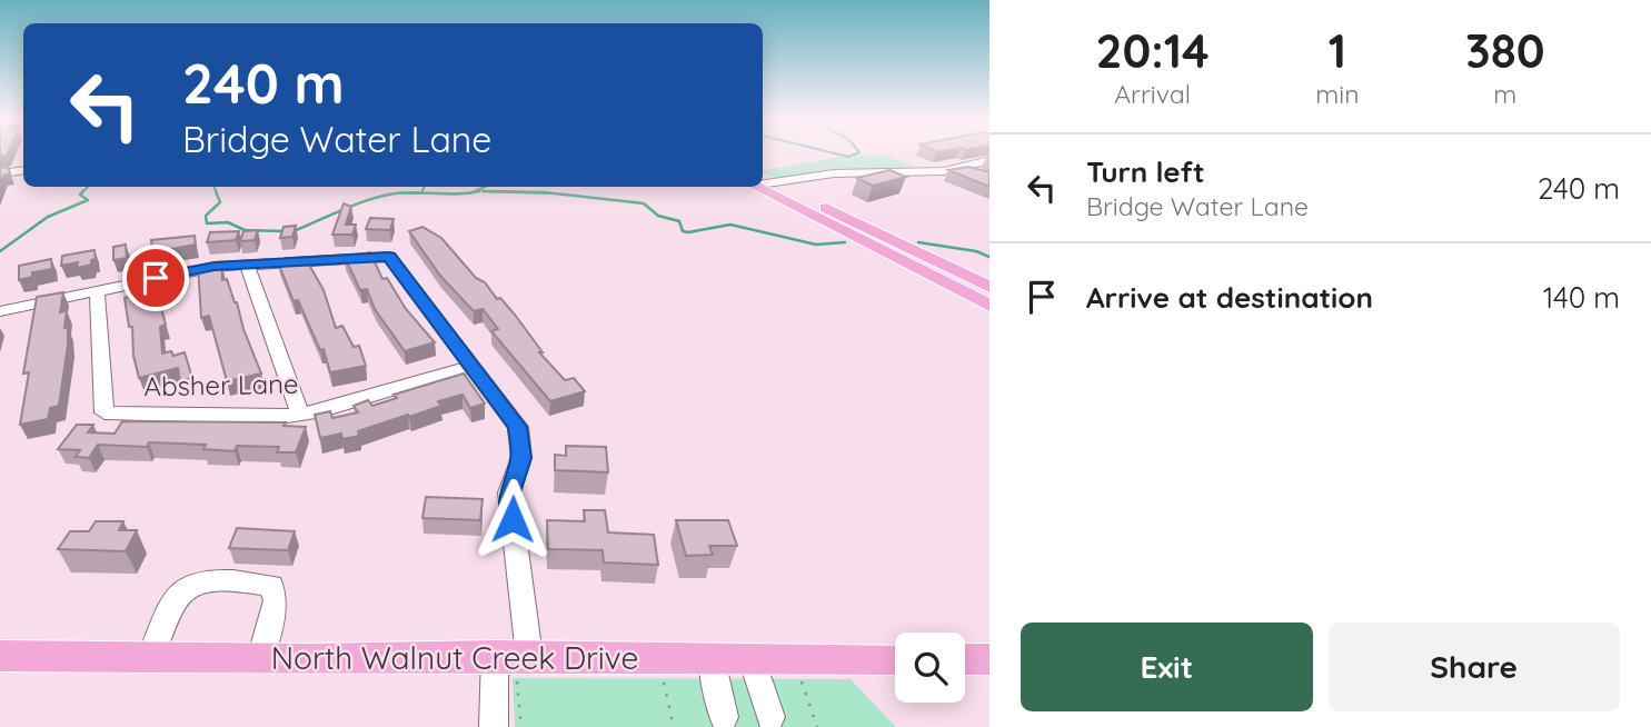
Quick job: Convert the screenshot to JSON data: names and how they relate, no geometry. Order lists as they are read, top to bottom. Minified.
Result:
{"streets":{"main road":["North Walnut Creek Drive"],"street":["Absher Lane"]},"page":{"eta":["20:14","Arrival","1","min","380","m"],"turn":["240 m","Bridge Water Lane"],"list":[{"name":"Turn left","note":"Bridge Water Lane","value":"240 m"},{"name":"Arrive at destination","value":"140 m"}],"buttons":["Exit","Share"]}}
